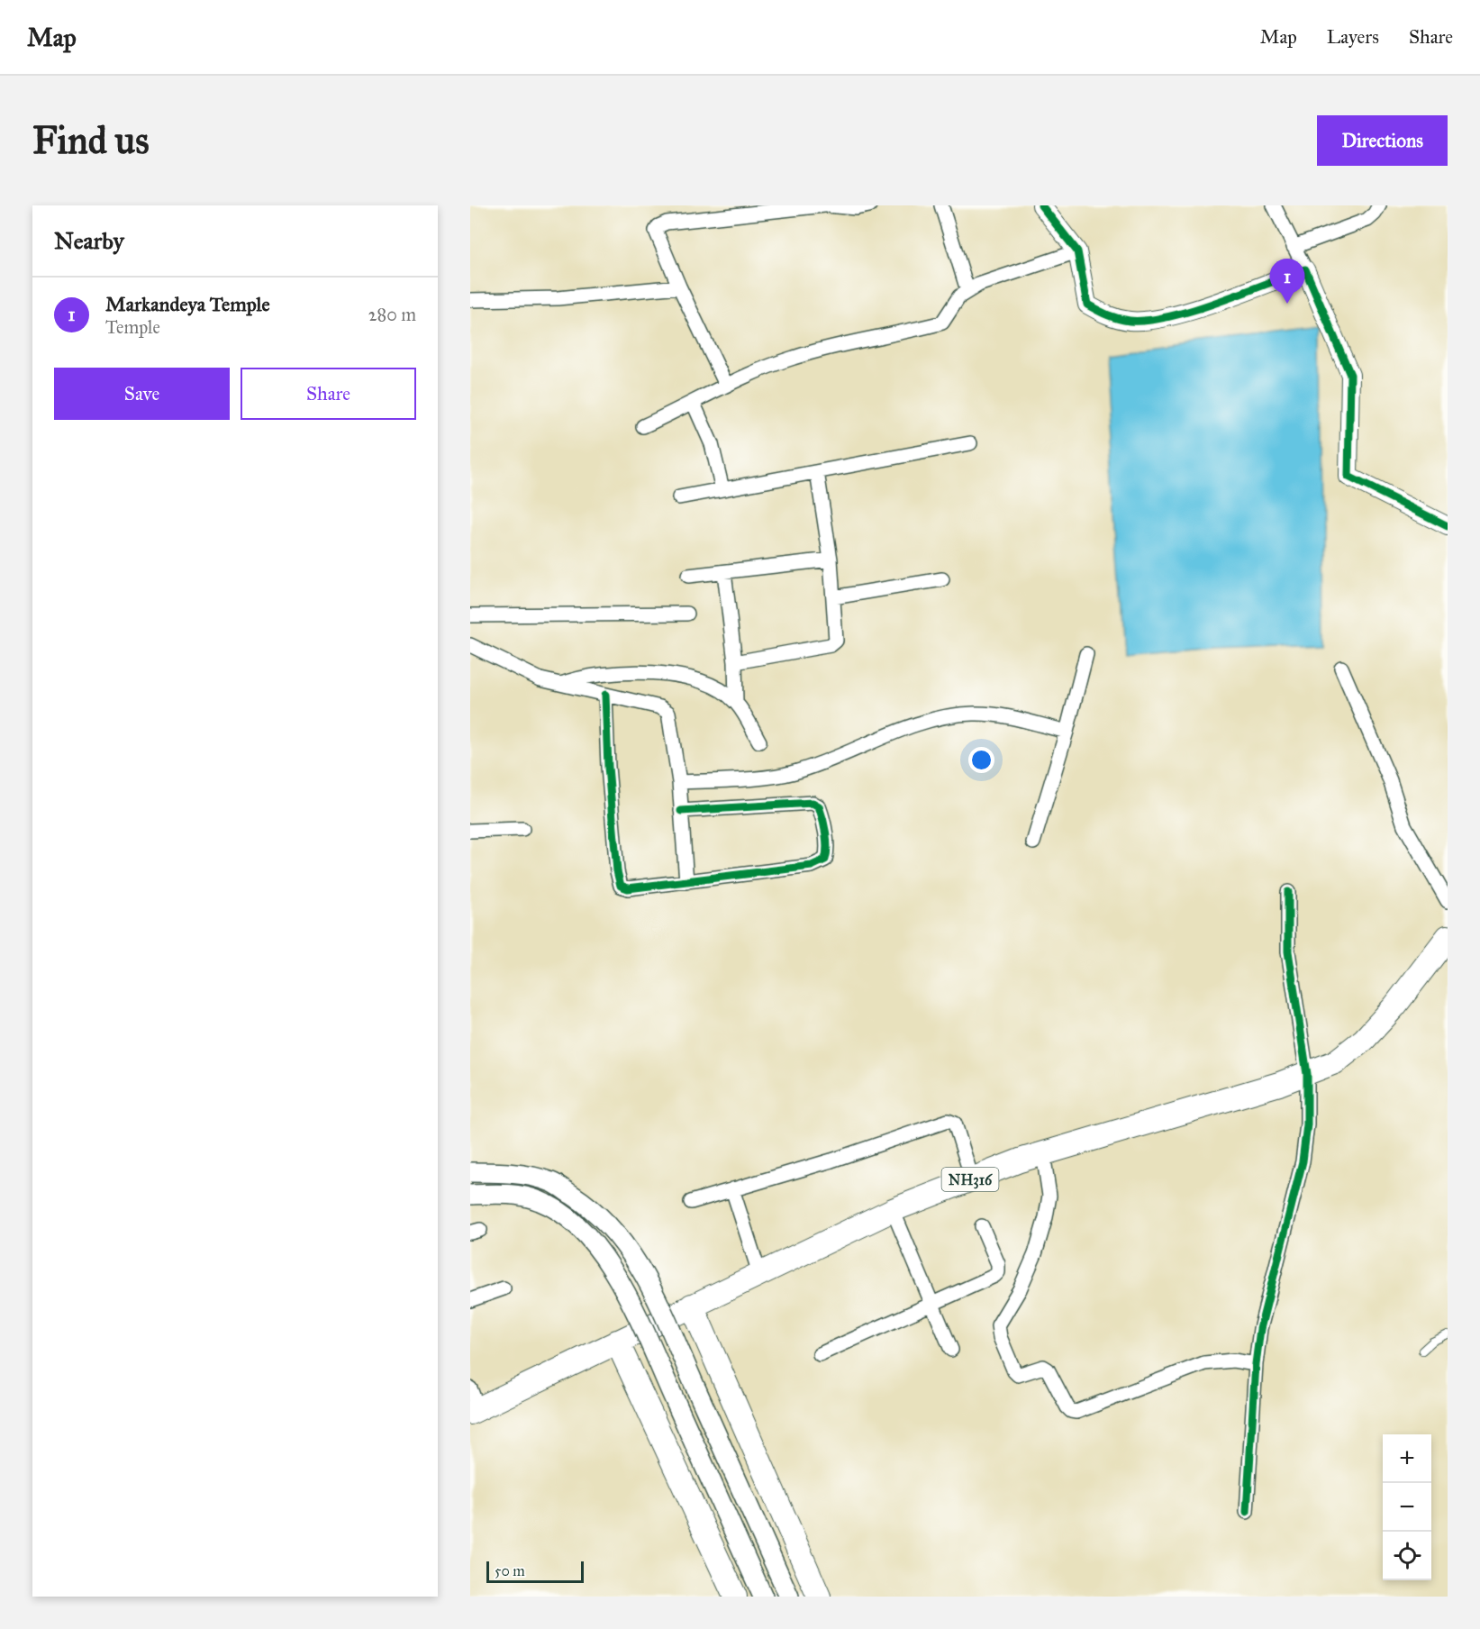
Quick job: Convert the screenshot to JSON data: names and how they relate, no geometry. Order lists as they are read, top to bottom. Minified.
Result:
{"streets":{"highway":["NH316"]},"scale_bar":"50 m","page":{"header":"Map","nav":["Map","Layers","Share"],"buttons":["Directions",["Save","Share"]],"title":"Find us","heading":"Nearby","pins":"1","list":[{"mark":"1","name":"Markandeya Temple","note":"Temple","value":"280 m"}],"map_buttons":["+","−"],"scale":"50 m"}}
